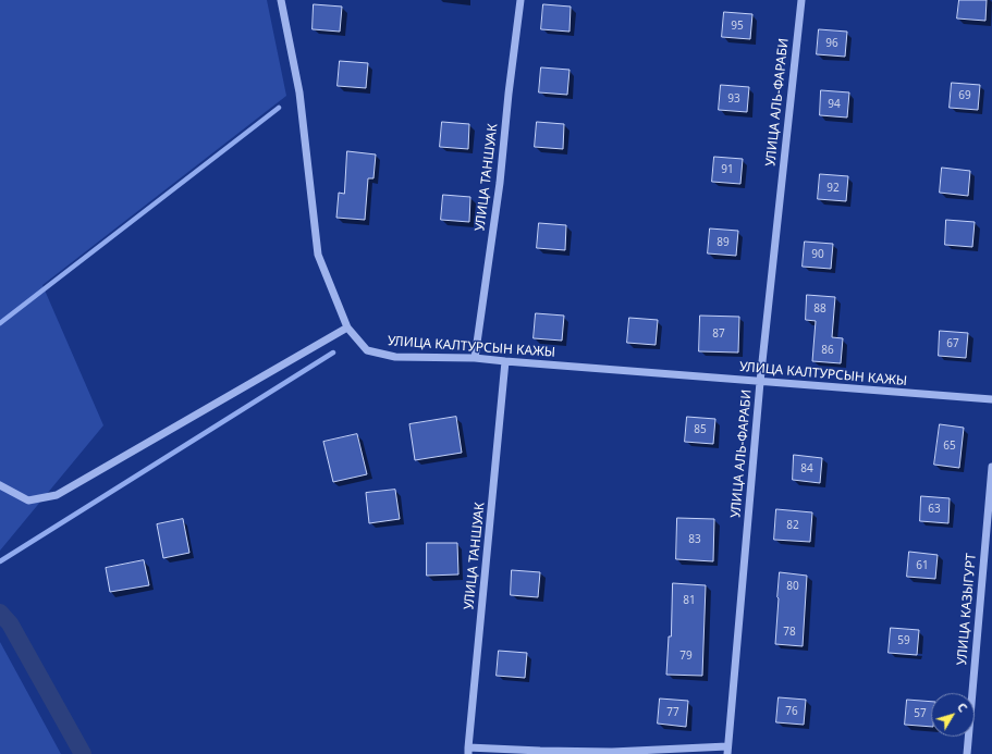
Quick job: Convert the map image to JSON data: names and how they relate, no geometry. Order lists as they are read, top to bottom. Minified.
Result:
{"streets":{"street":["УЛИЦА АЛЬ-ФАРАБИ","УЛИЦА ТАНШУАК","УЛИЦА КАЛТУРСЫН КАЖЫ","УЛИЦА КАЗЫГУРТ"]},"crossings":[["УЛИЦА АЛЬ-ФАРАБИ","УЛИЦА КАЛТУРСЫН КАЖЫ"],["УЛИЦА ТАНШУАК","УЛИЦА КАЛТУРСЫН КАЖЫ"]],"house_numbers":["95","96","69","93","94","91","92","89","90","88","87","67","86","85","65","84","63","82","83","61","80","81","78","59","79","76","77","57"],"north":"top right"}
